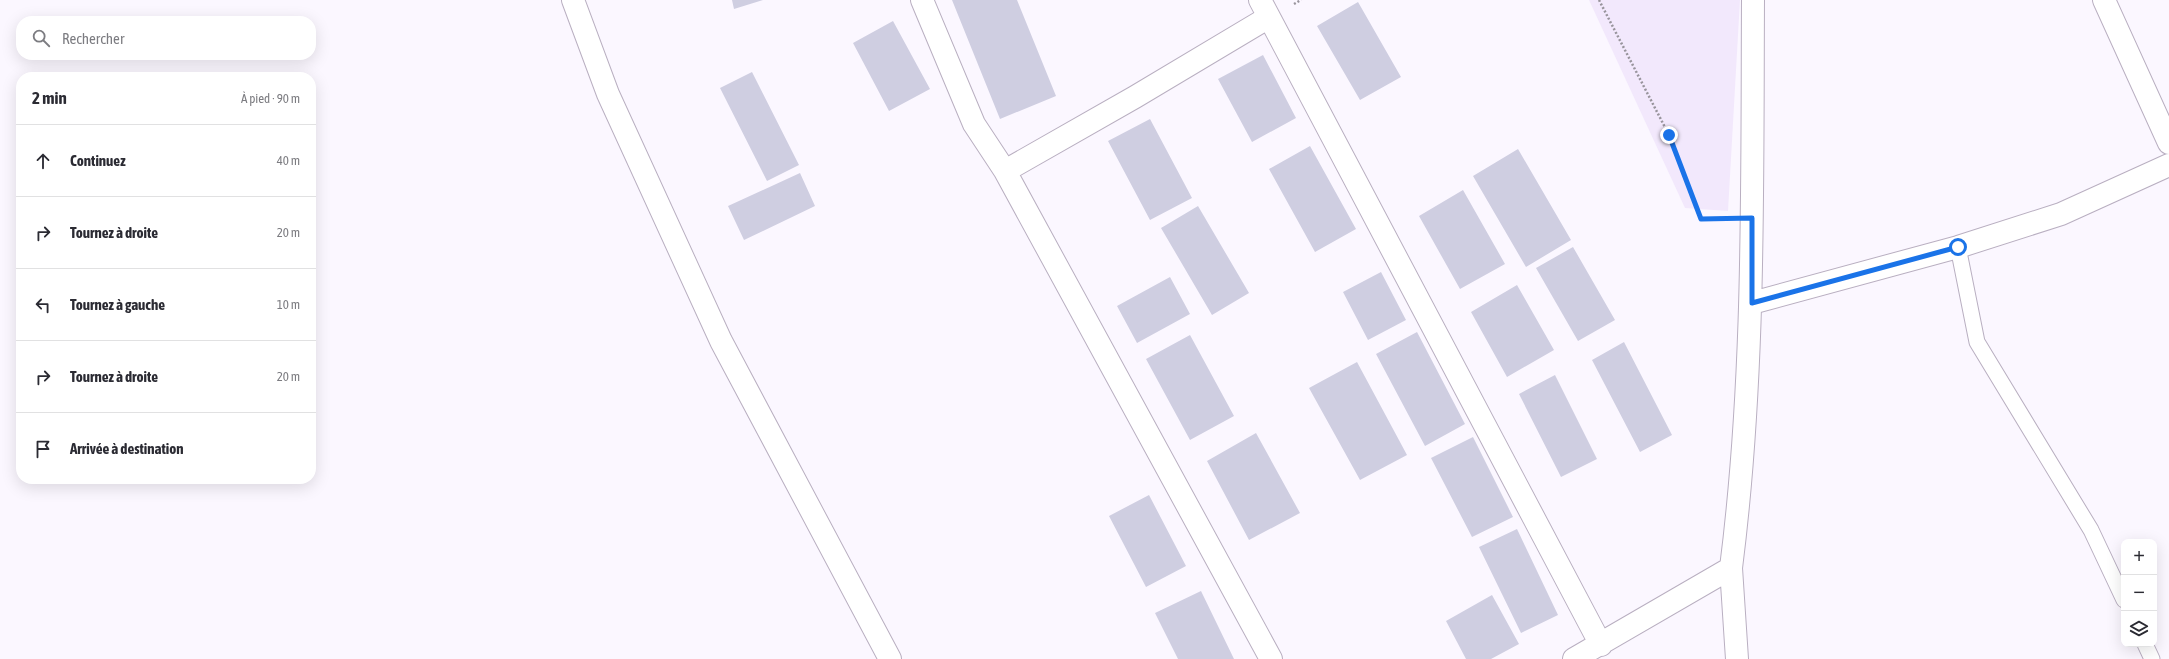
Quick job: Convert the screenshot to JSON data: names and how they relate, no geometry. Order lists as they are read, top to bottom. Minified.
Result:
{"page":{"search":"Rechercher","heading":["2 min","À pied · 90 m"],"list":[["Continuez","40 m"],["Tournez à droite","20 m"],["Tournez à gauche","10 m"],["Tournez à droite","20 m"],"Arrivée à destination"],"map_buttons":["+","−"]}}
